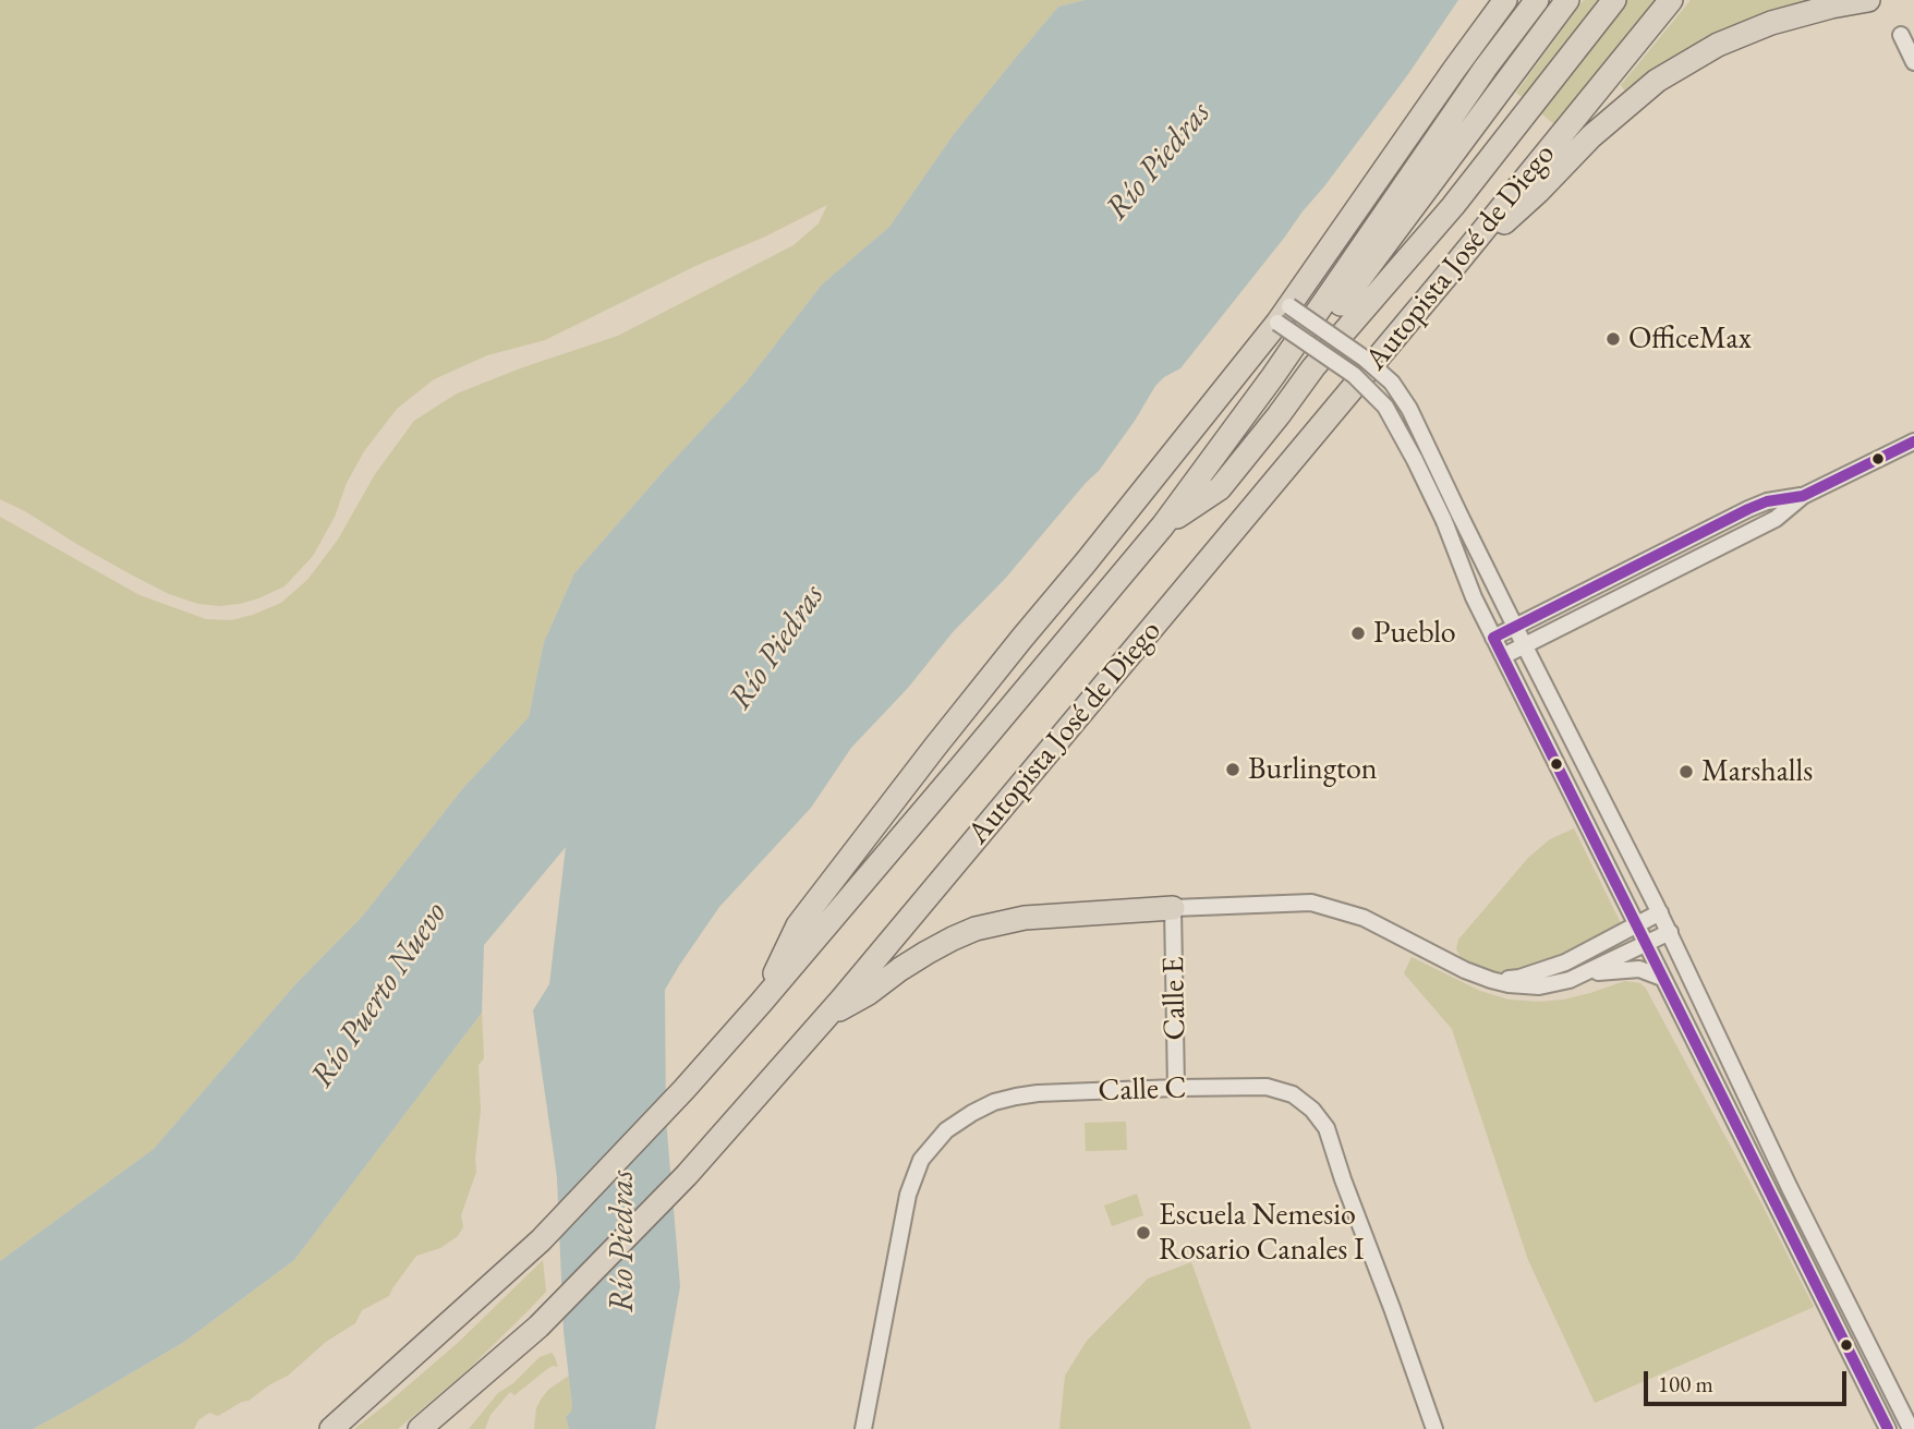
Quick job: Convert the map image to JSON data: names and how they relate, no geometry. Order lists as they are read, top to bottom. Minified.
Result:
{"streets":{"highway":["Autopista José de Diego"],"street":["Calle E","Calle C"]},"crossings":[["Calle E","Calle C"]],"water":["Río Piedras","Río Puerto Nuevo"],"places":["OfficeMax","Pueblo","Burlington","Marshalls","Escuela Nemesio Rosario Canales I"],"scale_bar":"100 m"}
